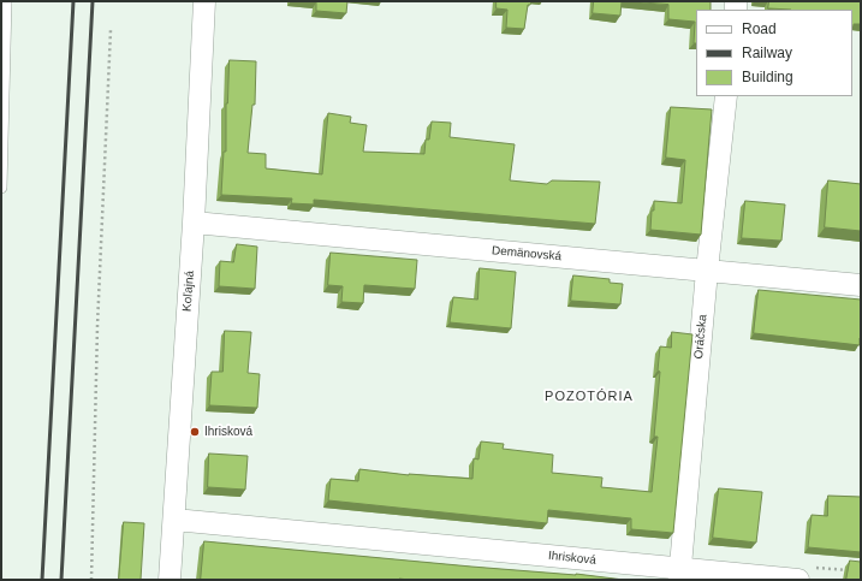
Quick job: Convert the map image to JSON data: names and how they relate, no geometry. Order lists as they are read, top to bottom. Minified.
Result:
{"streets":{"street":["Demänovská","Koľajná","Oráčska","Ihrisková"]},"crossings":[["Demänovská","Koľajná"],["Demänovská","Oráčska"],["Koľajná","Ihrisková"],["Oráčska","Ihrisková"]],"districts":["POZOTÓRIA"],"places":["Ihrisková"],"legend":["Road","Railway","Building"]}
